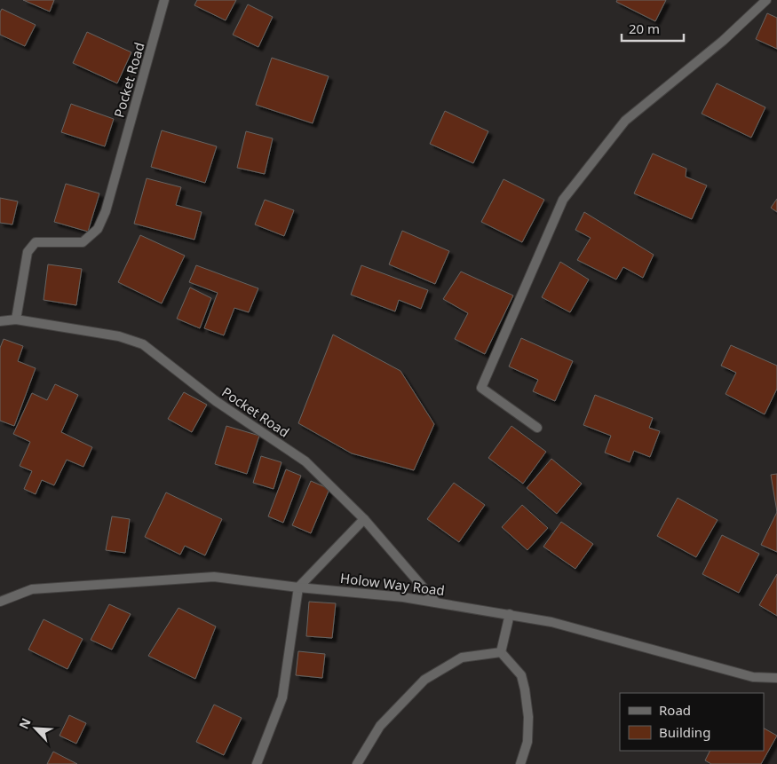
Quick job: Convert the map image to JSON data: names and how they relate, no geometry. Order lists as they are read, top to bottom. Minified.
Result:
{"streets":{"street":["Pocket Road","Holow Way Road"]},"crossings":[["Pocket Road","Holow Way Road"]],"legend":["Road","Building"],"scale_bar":"20 m","north":"top left"}
